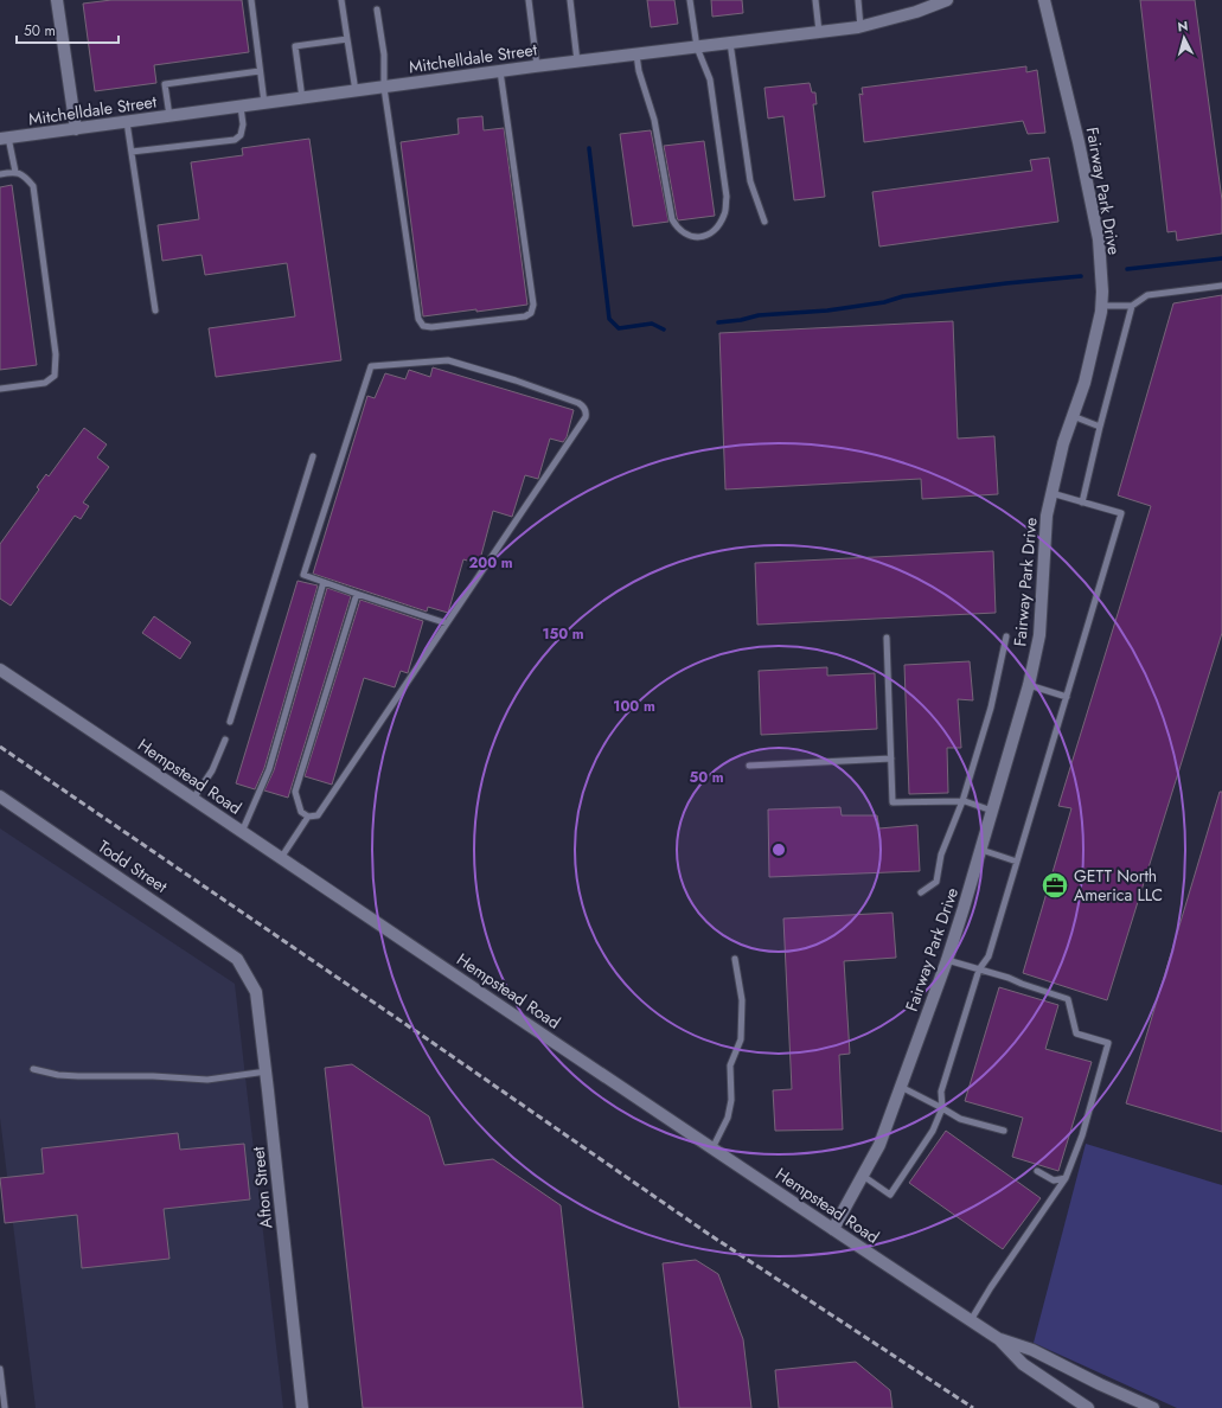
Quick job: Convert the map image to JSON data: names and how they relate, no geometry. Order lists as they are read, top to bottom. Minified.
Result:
{"streets":{"street":["Mitchelldale Street","Fairway Park Drive","Hempstead Road","Todd Street","Afton Street"]},"crossings":[["Fairway Park Drive","Hempstead Road"],["Todd Street","Afton Street"]],"places":{"office":["GETT North America LLC"]},"scale_bar":"50 m","north":"top","rings":["200 m","150 m","100 m","50 m"]}
